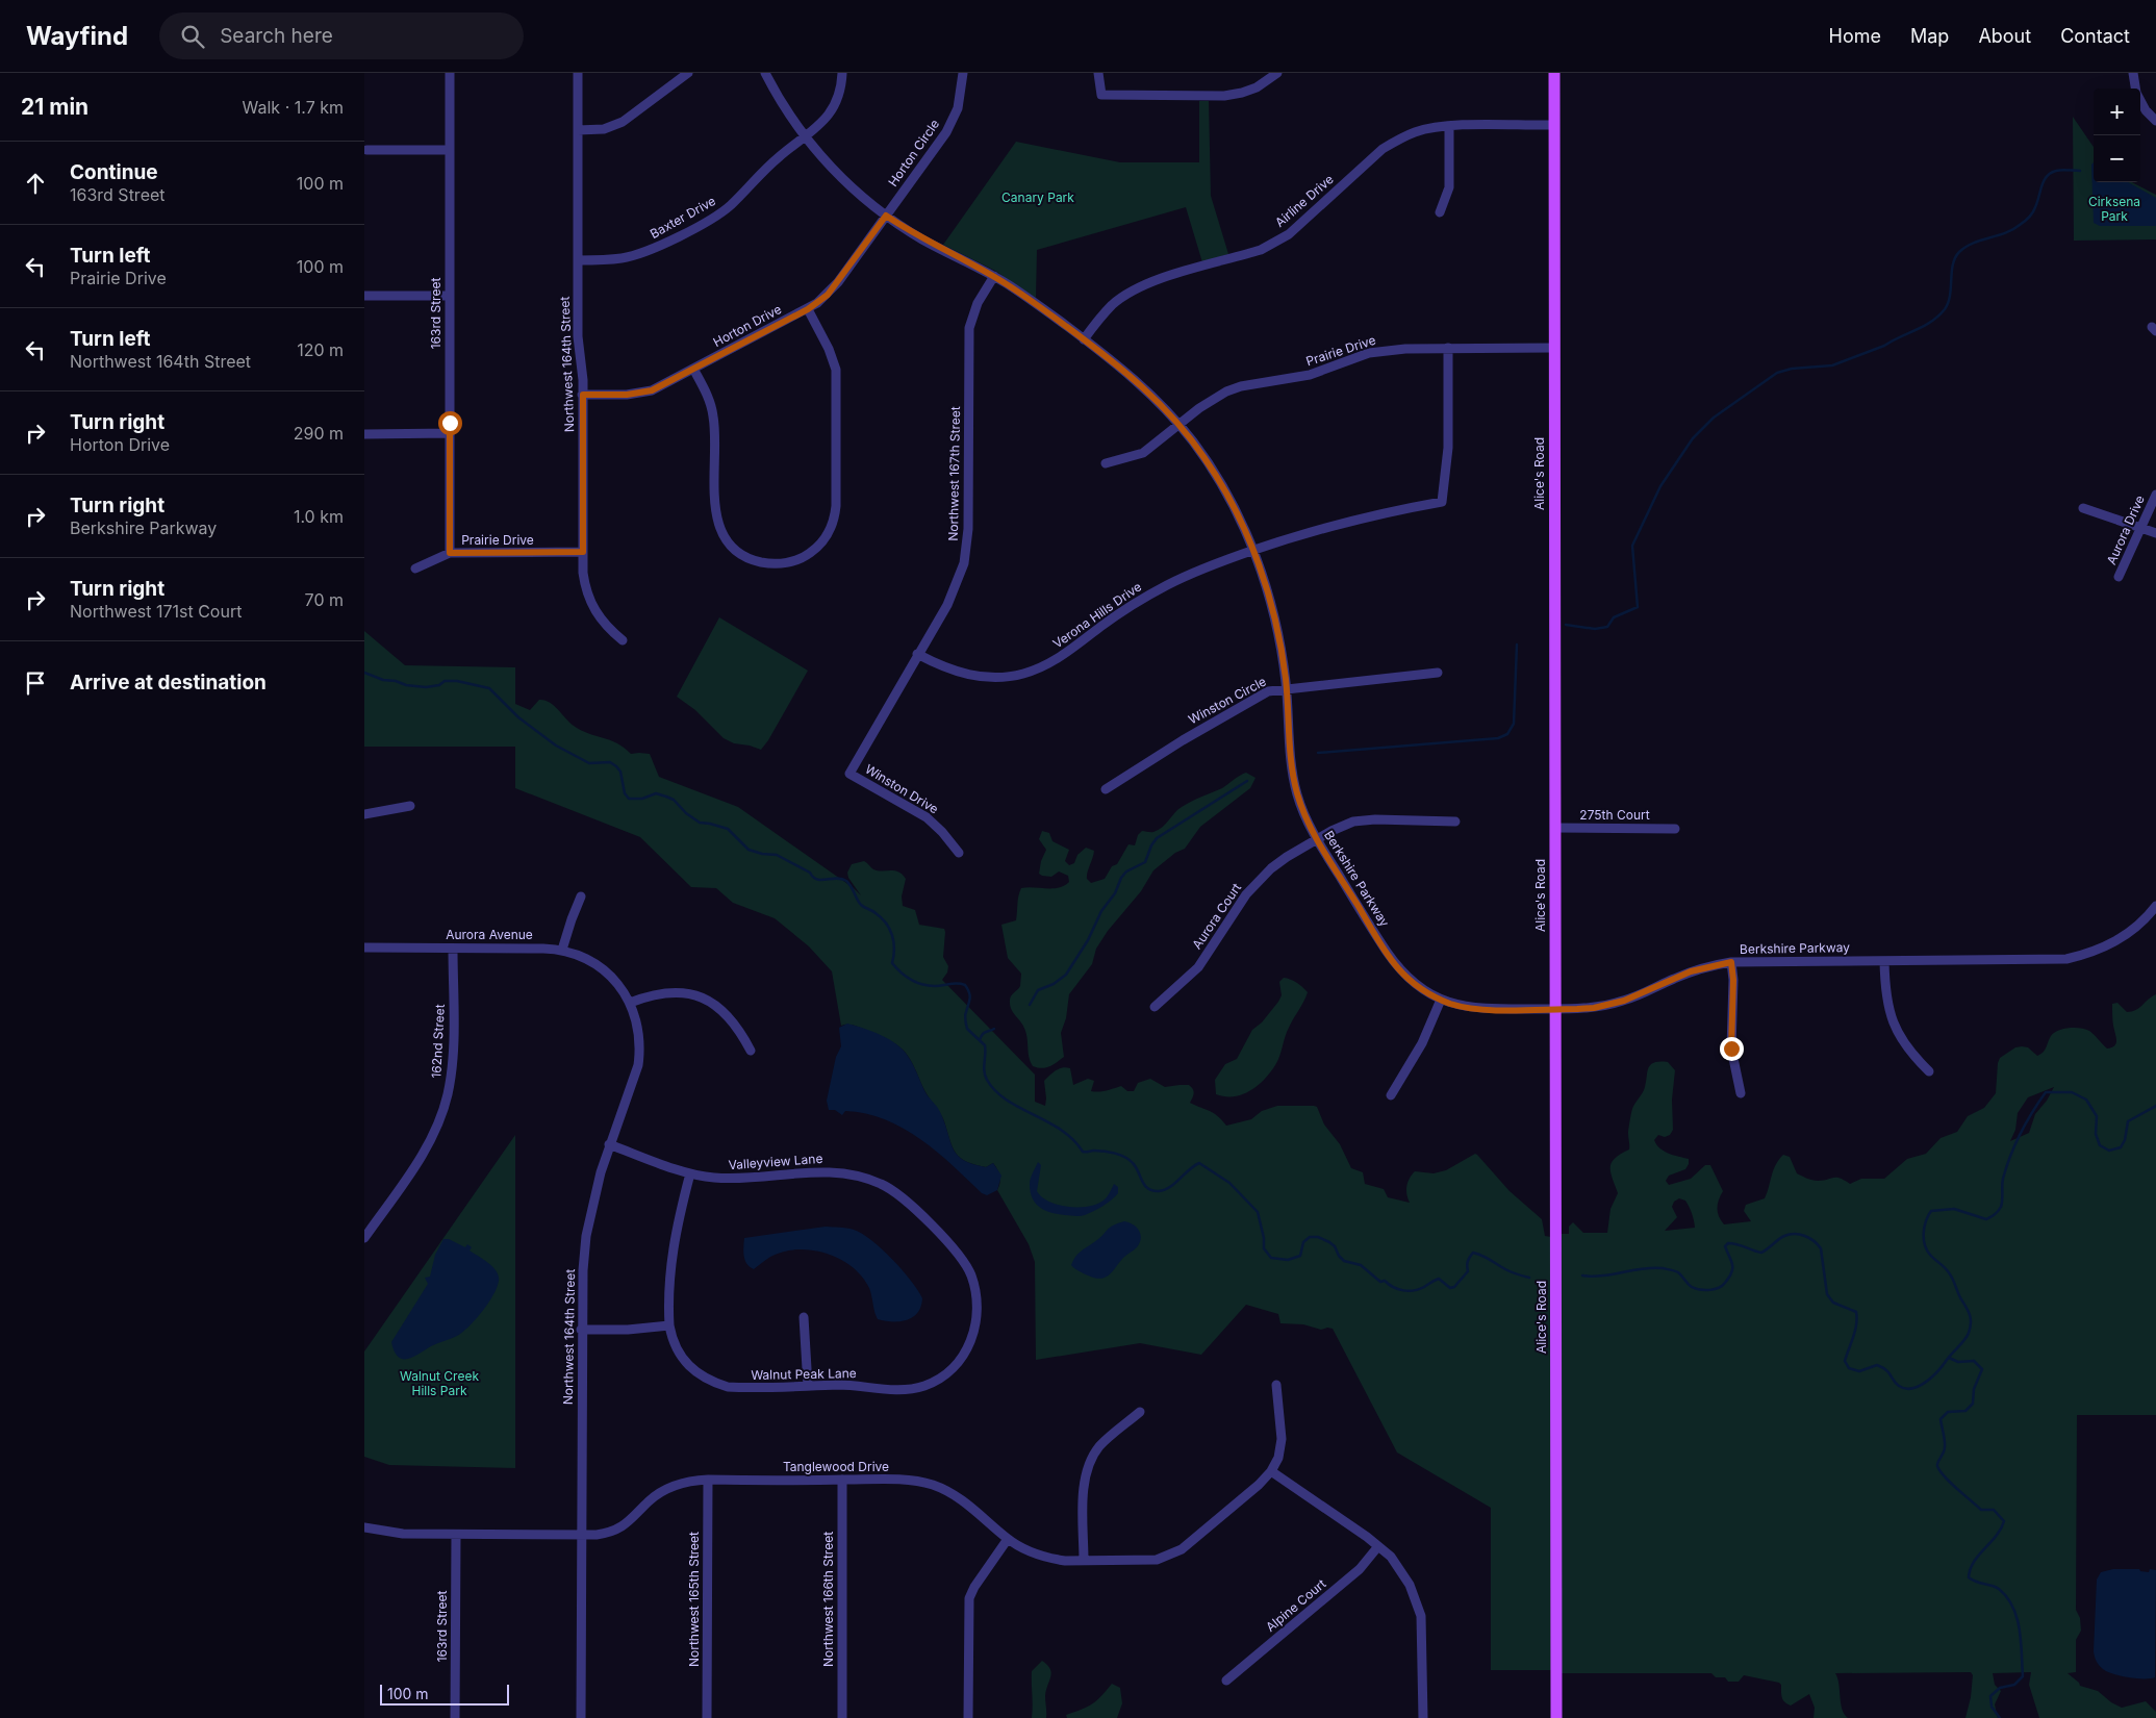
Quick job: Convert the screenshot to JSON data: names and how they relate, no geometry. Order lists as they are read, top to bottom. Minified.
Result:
{"streets":{"main road":["Alice's Road"],"street":["Horton Circle","Airline Drive","Baxter Drive","163rd Street","Horton Drive","Prairie Drive","Northwest 164th Street","Northwest 167th Street","Aurora Drive","Verona Hills Drive","Winston Circle","Winston Drive","275th Court","Berkshire Parkway","Aurora Court","Aurora Avenue","162nd Street","Valleyview Lane","Walnut Peak Lane","Tanglewood Drive","Northwest 165th Street","Northwest 166th Street","Alpine Court"]},"crossings":[["Horton Circle","Horton Drive"],["Horton Circle","Berkshire Parkway"],["Airline Drive","Alice's Road"],["Airline Drive","Berkshire Parkway"],["Baxter Drive","Northwest 164th Street"],["Baxter Drive","Berkshire Parkway"],["163rd Street","Prairie Drive"],["163rd Street","Tanglewood Drive"],["Horton Drive","Northwest 164th Street"],["Horton Drive","Berkshire Parkway"],["Prairie Drive","Northwest 164th Street"],["Prairie Drive","Alice's Road"],["Prairie Drive","Verona Hills Drive"],["Prairie Drive","Berkshire Parkway"],["Northwest 164th Street","Aurora Avenue"],["Northwest 164th Street","Valleyview Lane"],["Northwest 164th Street","Tanglewood Drive"],["Northwest 167th Street","Verona Hills Drive"],["Northwest 167th Street","Winston Drive"],["Northwest 167th Street","Berkshire Parkway"],["Alice's Road","275th Court"],["Alice's Road","Berkshire Parkway"],["Verona Hills Drive","Berkshire Parkway"],["Winston Circle","Berkshire Parkway"],["Berkshire Parkway","Aurora Court"],["Aurora Avenue","162nd Street"],["Valleyview Lane","Walnut Peak Lane"],["Tanglewood Drive","Northwest 165th Street"],["Tanglewood Drive","Northwest 166th Street"]],"parks":["Canary Park","Cirksena Park","Walnut Creek Hills Park"],"scale_bar":"100 m","page":{"header":"Wayfind","search":"Search here","nav":["Home","Map","About","Contact"],"heading":["21 min","Walk · 1.7 km"],"map_buttons":["+","−"],"list":[["Continue","163rd Street","100 m"],["Turn left","Prairie Drive","100 m"],["Turn left","Northwest 164th Street","120 m"],["Turn right","Horton Drive","290 m"],["Turn right","Berkshire Parkway","1.0 km"],["Turn right","Northwest 171st Court","70 m"],"Arrive at destination"],"scale":"100 m"}}
